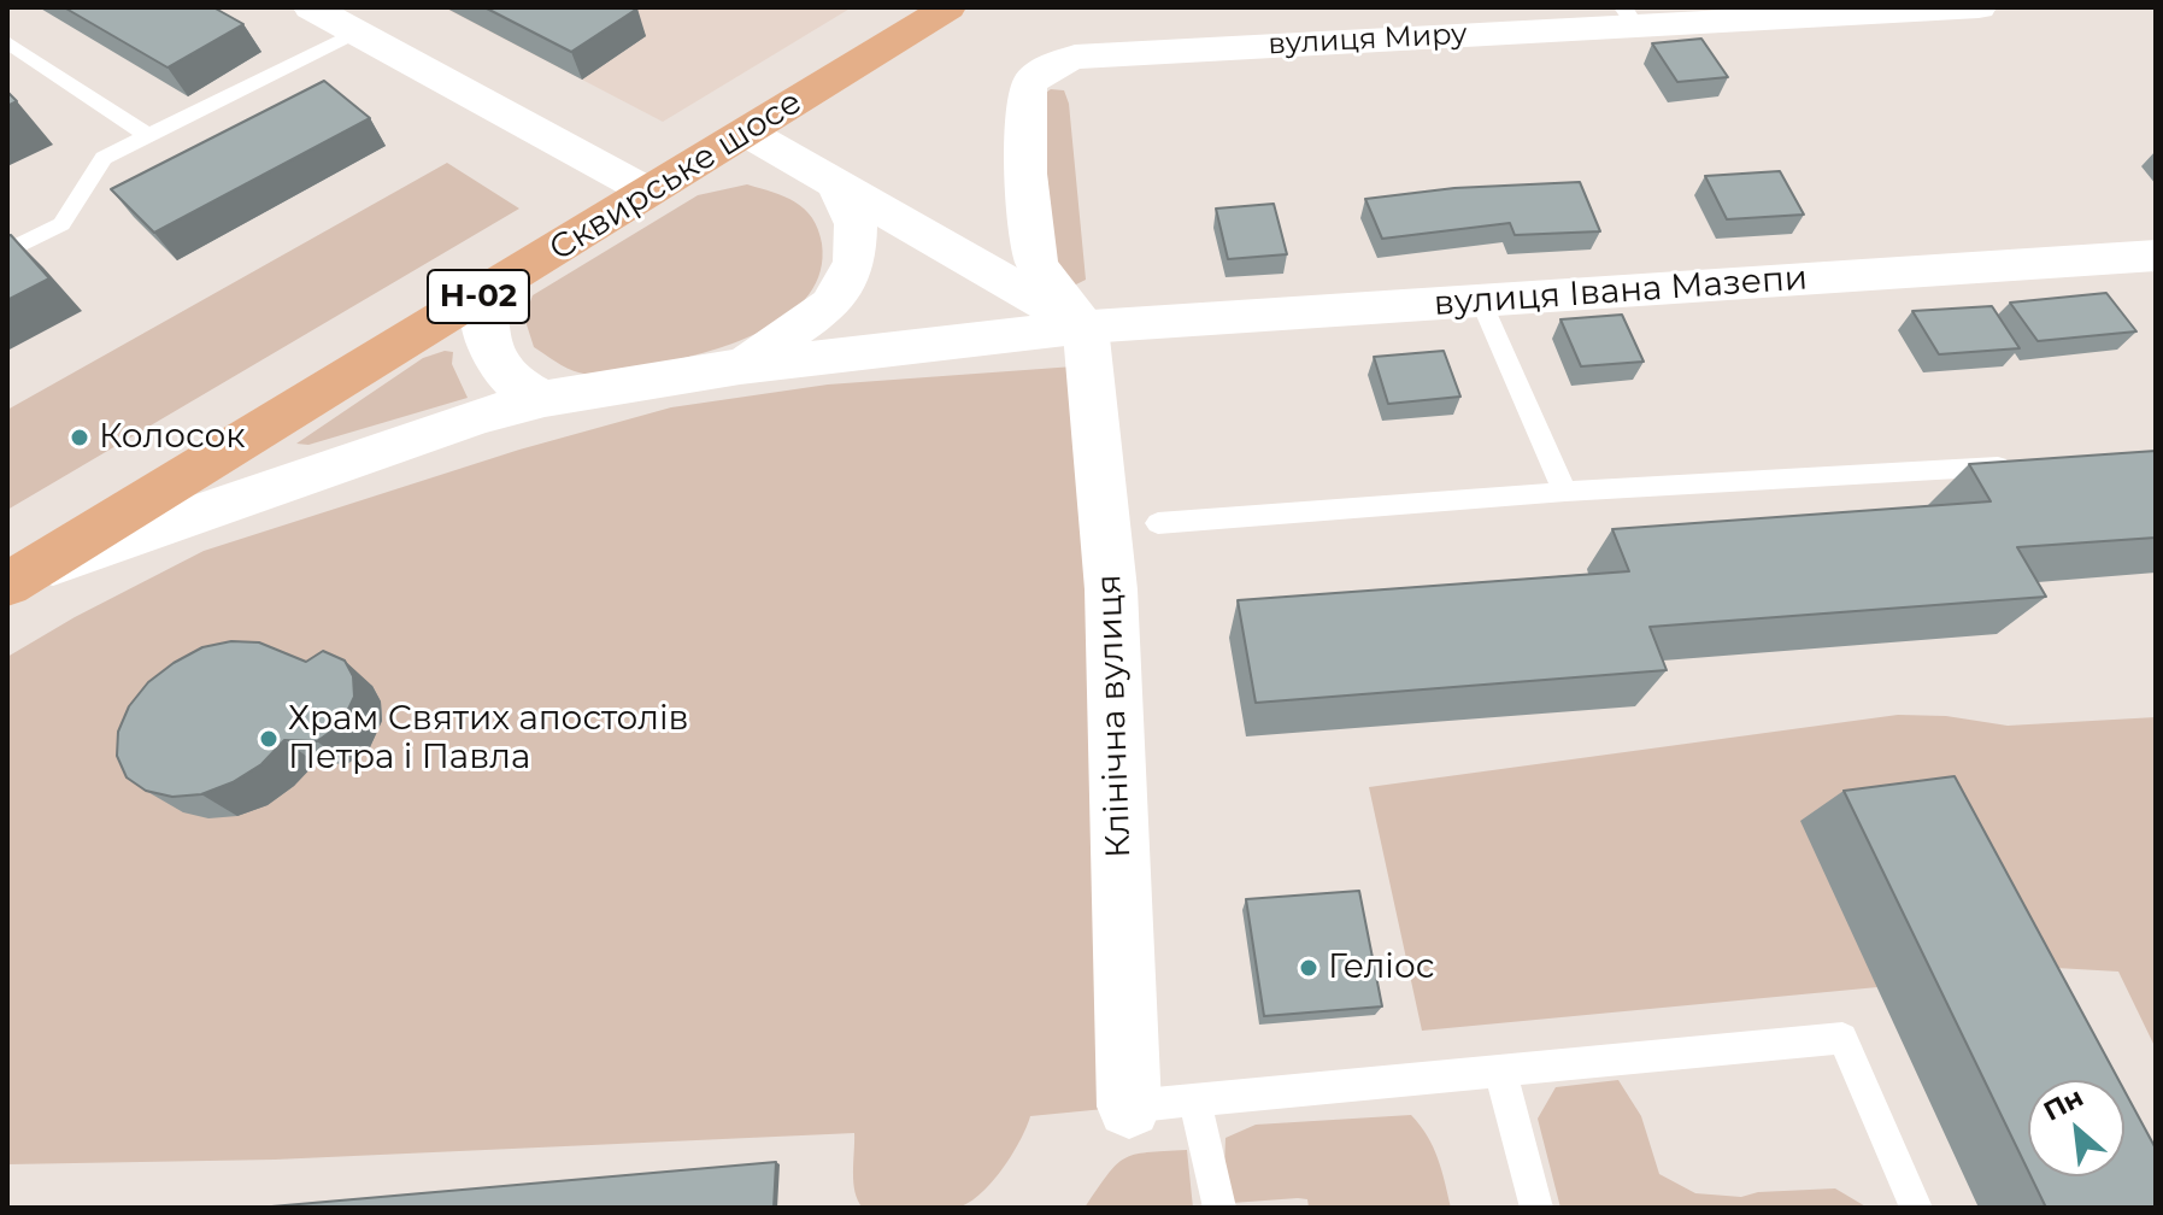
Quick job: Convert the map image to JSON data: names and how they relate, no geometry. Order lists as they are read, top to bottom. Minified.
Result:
{"streets":{"main road":["Сквирське шосе","Н-02"],"street":["вулиця Миру","вулиця Івана Мазепи","Клінічна вулиця"]},"crossings":[["вулиця Миру","вулиця Івана Мазепи"],["вулиця Миру","Клінічна вулиця"],["Сквирське шосе","вулиця Івана Мазепи"],["вулиця Івана Мазепи","Клінічна вулиця"]],"places":["Колосок","Храм Святих апостолів Петра і Павла","Геліос"],"north":"top left"}
